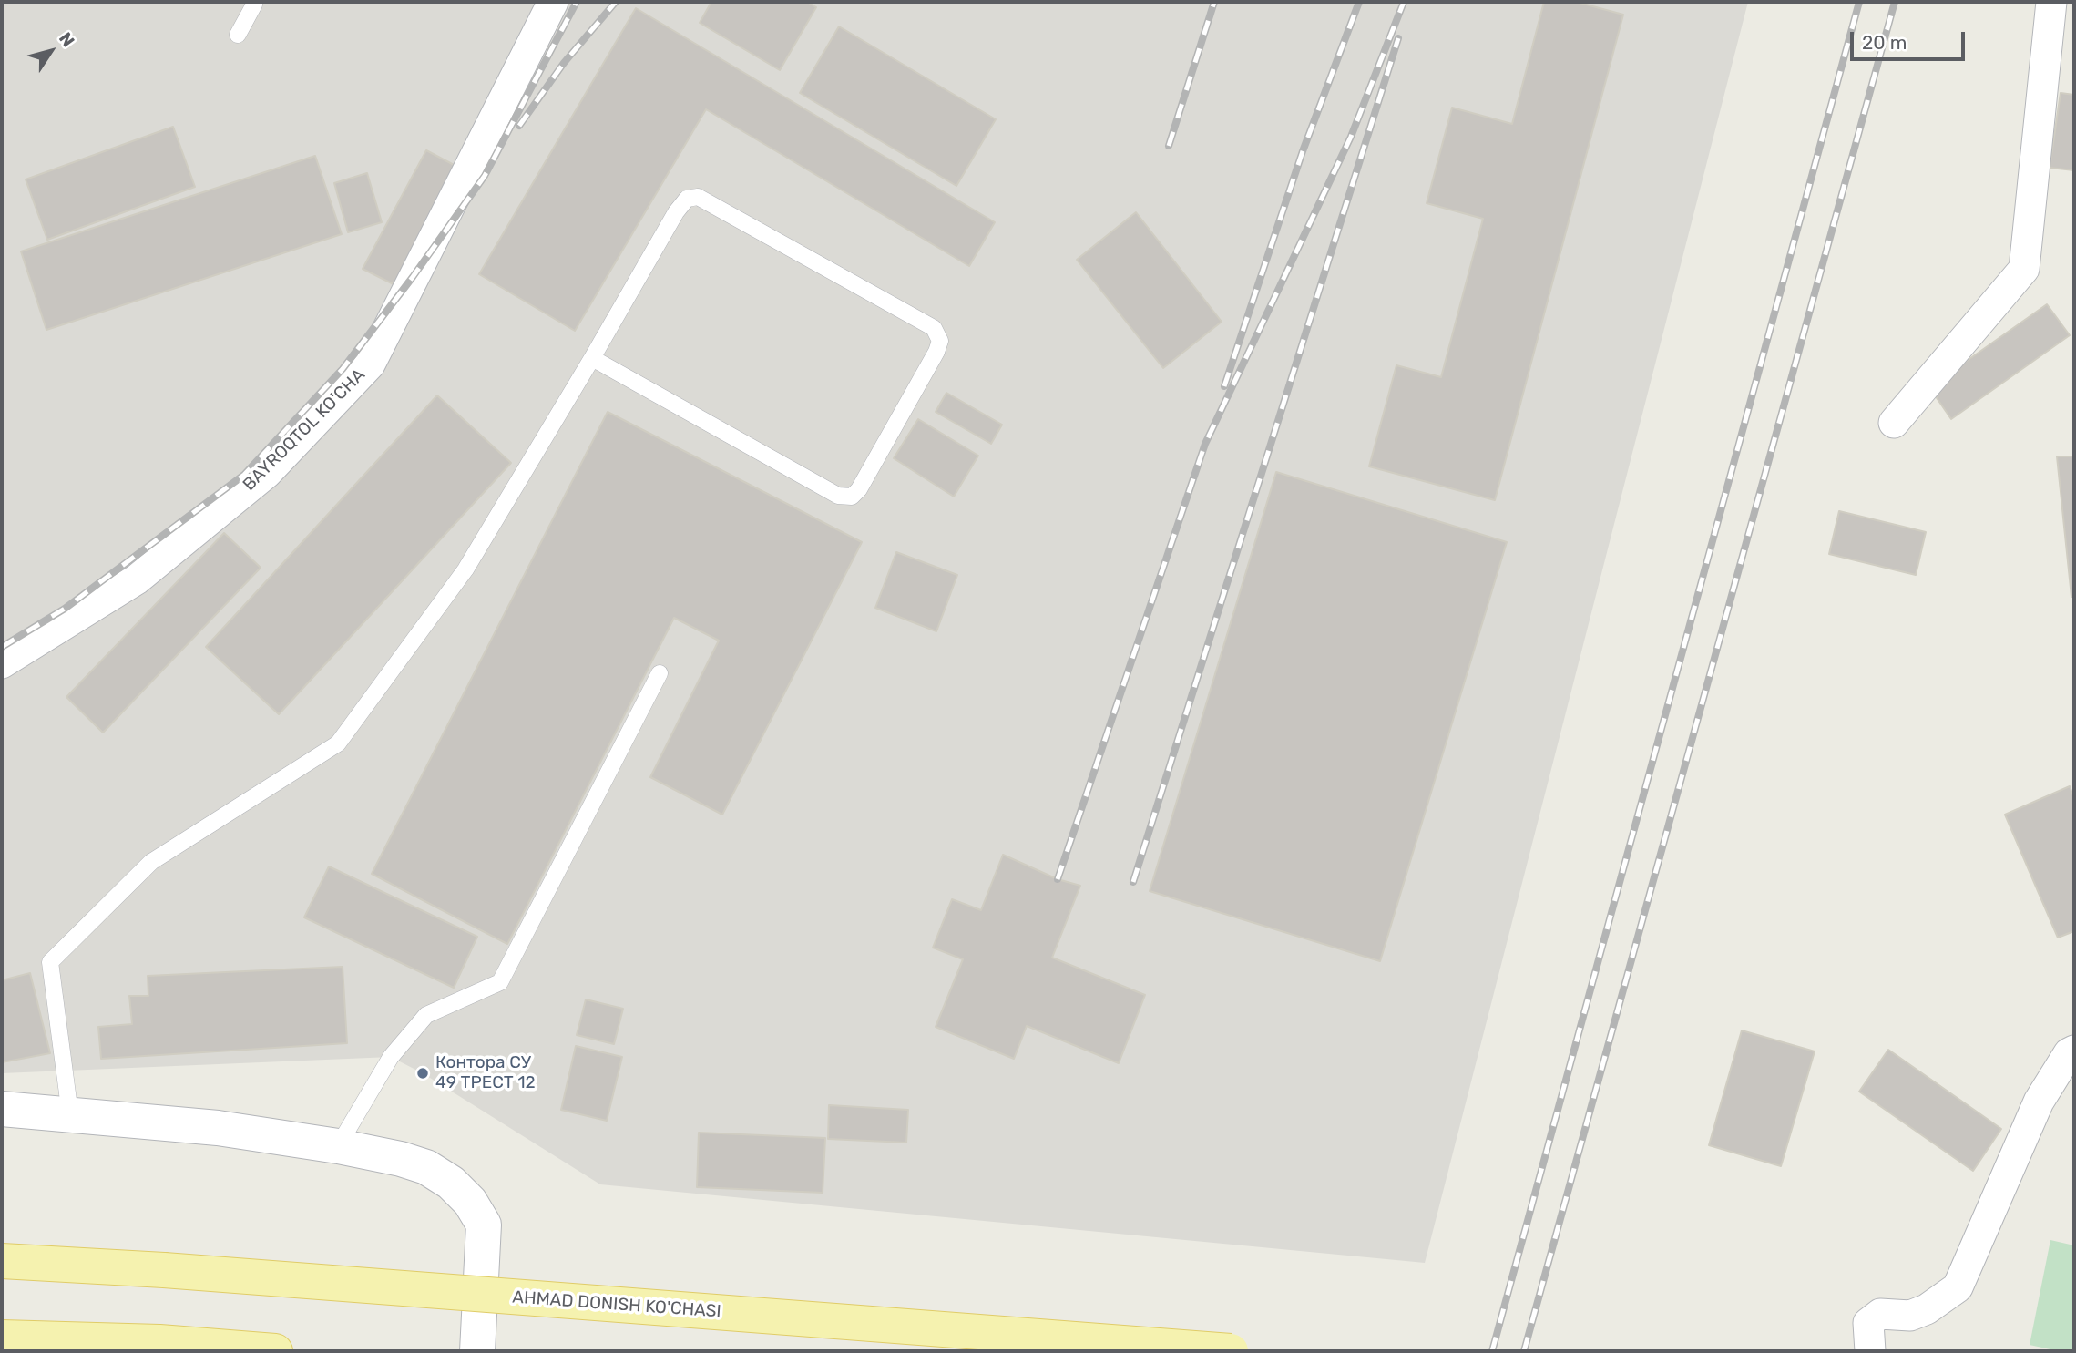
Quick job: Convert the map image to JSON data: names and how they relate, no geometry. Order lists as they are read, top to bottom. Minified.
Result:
{"streets":{"main road":["AHMAD DONISH KO'CHASI"],"street":["BAYROQTOL KO'CHA"]},"places":["Контора СУ 49 ТРЕСТ 12"],"scale_bar":"20 m","north":"top right"}
